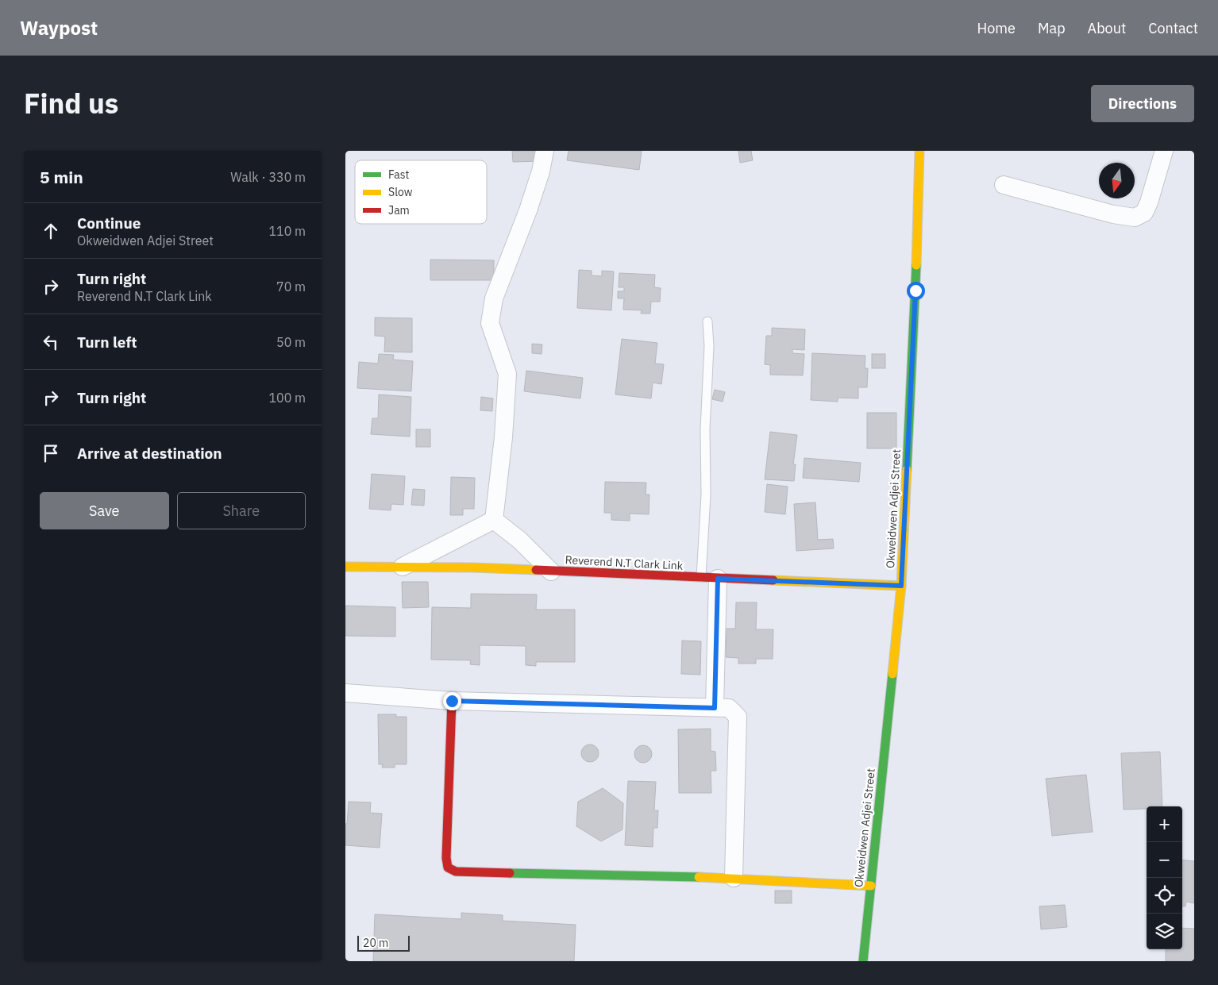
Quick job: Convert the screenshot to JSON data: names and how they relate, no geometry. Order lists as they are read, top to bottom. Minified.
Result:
{"streets":{"street":["Okweidwen Adjei Street","Reverend N.T Clark Link"]},"crossings":[["Okweidwen Adjei Street","Reverend N.T Clark Link"]],"legend":["Fast","Slow","Jam"],"scale_bar":"20 m","north":"bottom","page":{"header":"Waypost","nav":["Home","Map","About","Contact"],"title":"Find us","buttons":["Directions",["Save","Share"]],"heading":["5 min","Walk · 330 m"],"list":[["Continue","Okweidwen Adjei Street","110 m"],["Turn right","Reverend N.T Clark Link","70 m"],["Turn left","50 m"],["Turn right","100 m"],"Arrive at destination"],"map_buttons":["+","−"],"scale":"20 m"}}
